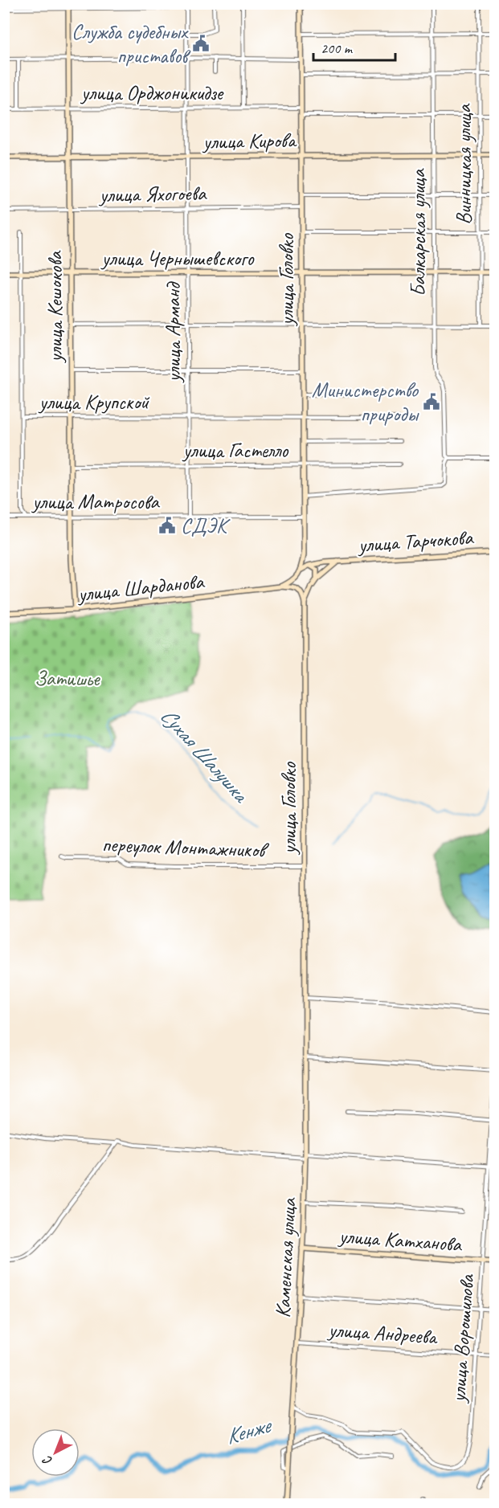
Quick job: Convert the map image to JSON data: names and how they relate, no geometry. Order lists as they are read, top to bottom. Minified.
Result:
{"streets":{"street":["улица Орджоникидзе","улица Кирова","Винницкая улица","улица Яхогоева","Балкарская улица","улица Чернышевского","улица Головко","улица Кешокова","улица Арманд","улица Крупской","улица Гастелло","улица Матросова","улица Тарчокова","улица Шарданова","переулок Монтажников","улица Катханова","Каменская улица","улица Андреева","улица Ворошилова"]},"crossings":[["улица Орджоникидзе","улица Головко"],["улица Орджоникидзе","улица Кешокова"],["улица Орджоникидзе","улица Арманд"],["улица Кирова","Винницкая улица"],["улица Кирова","Балкарская улица"],["улица Кирова","улица Головко"],["улица Кирова","улица Кешокова"],["улица Кирова","улица Арманд"],["Винницкая улица","улица Чернышевского"],["улица Яхогоева","улица Головко"],["улица Яхогоева","улица Кешокова"],["улица Яхогоева","улица Арманд"],["Балкарская улица","улица Чернышевского"],["улица Чернышевского","улица Головко"],["улица Чернышевского","улица Кешокова"],["улица Чернышевского","улица Арманд"],["улица Головко","улица Крупской"],["улица Головко","улица Гастелло"],["улица Головко","улица Матросова"],["улица Головко","переулок Монтажников"],["улица Головко","Каменская улица"],["улица Кешокова","улица Крупской"],["улица Кешокова","улица Гастелло"],["улица Кешокова","улица Матросова"],["улица Кешокова","улица Шарданова"],["улица Арманд","улица Крупской"],["улица Арманд","улица Гастелло"],["улица Арманд","улица Матросова"],["улица Катханова","Каменская улица"],["улица Катханова","улица Ворошилова"],["Каменская улица","улица Андреева"],["Каменская улица","улица Ворошилова"],["улица Андреева","улица Ворошилова"]],"water":["Сухая Шалушка","Кенже"],"parks":["Затишье"],"places":{"public building":["Служба судебных приставов","Министерство природы","СДЭК"]},"scale_bar":"200 m","north":"bottom left"}
